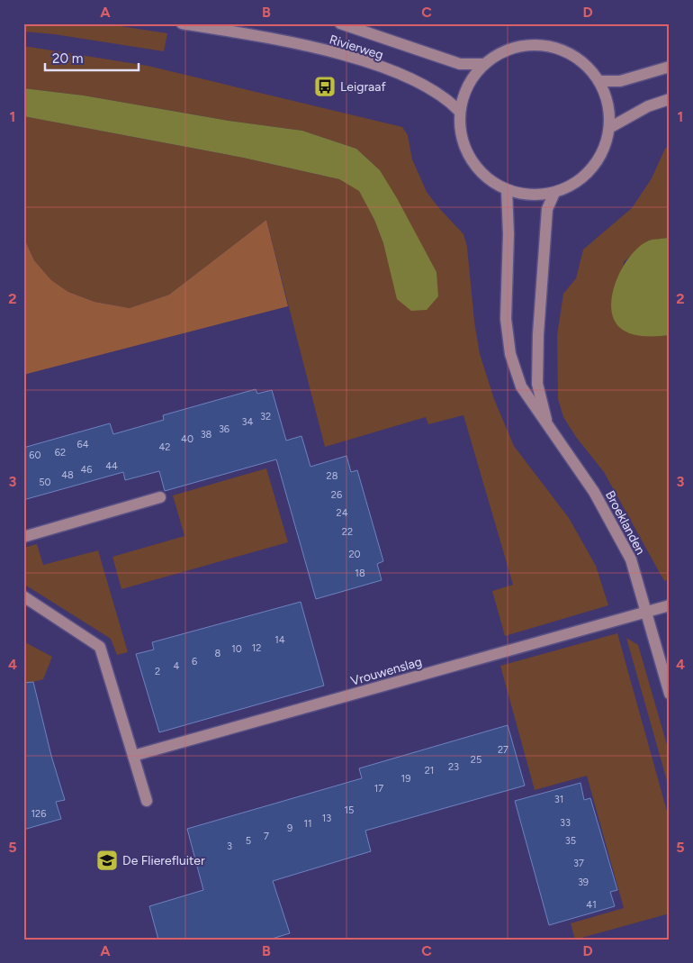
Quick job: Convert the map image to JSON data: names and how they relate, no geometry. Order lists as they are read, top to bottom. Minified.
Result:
{"streets":{"street":["Rivierweg","Broeklanden","Vrouwenslag"]},"crossings":[["Rivierweg","Broeklanden"],["Broeklanden","Vrouwenslag"]],"places":{"bus stop":["Leigraaf"],"school or university":["De Flierefluiter"]},"house_numbers":["32","34","36","38","40","64","42","62","60","44","46","48","28","50","26","24","22","20","18","14","12","10","8","6","4","2","27","25","23","21","19","17","31","15","126","13","33","11","9","7","5","35","3","37","39","41"],"scale_bar":"20 m","grid":{"columns":["A","B","C","D"],"rows":["1","2","3","4","5"]}}
